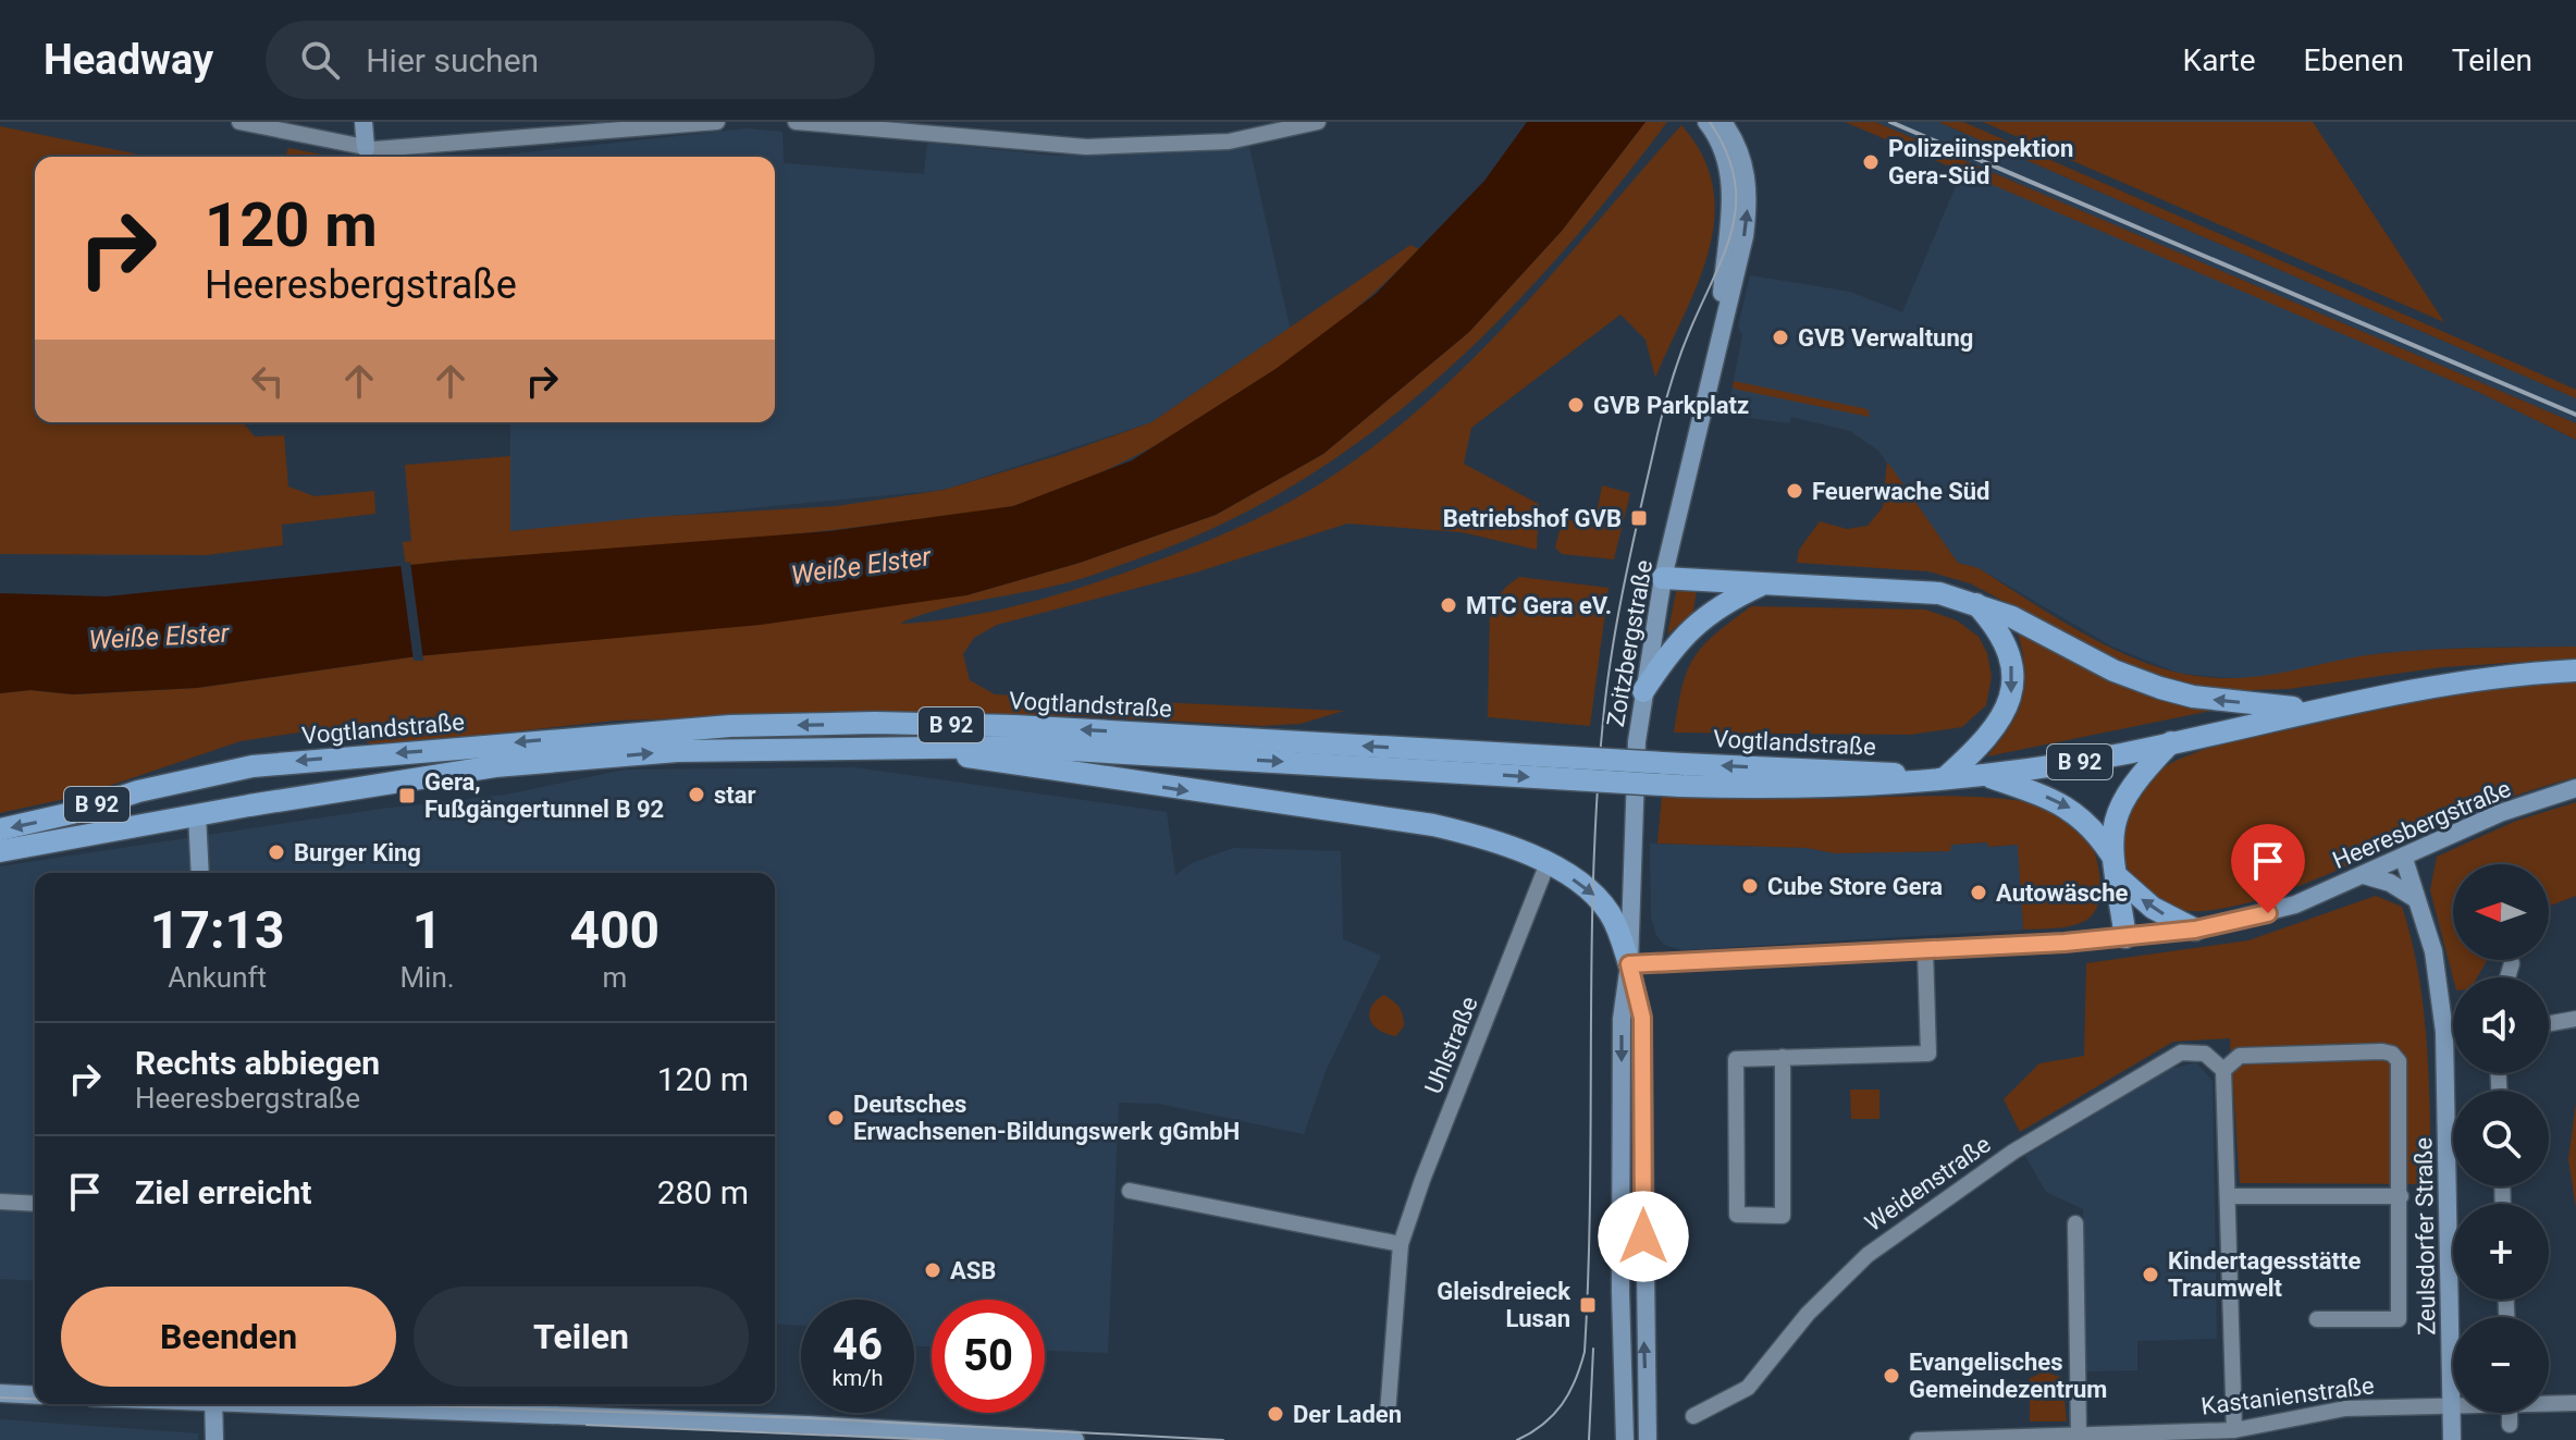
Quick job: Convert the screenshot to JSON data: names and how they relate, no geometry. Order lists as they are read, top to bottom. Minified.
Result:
{"streets":{"main road":["Vogtlandstraße","B 92"],"street":["Zoitzbergstraße","Heeresbergstraße","Uhlstraße","Weidenstraße","Zeulsdorfer Straße","Kastanienstraße"]},"crossings":[["Zoitzbergstraße","Heeresbergstraße"],["Heeresbergstraße","Zeulsdorfer Straße"],["Zeulsdorfer Straße","Kastanienstraße"]],"water":["Weiße Elster"],"places":{"other":["Polizeiinspektion Gera-Süd","GVB Verwaltung","GVB Parkplatz","Feuerwache Süd","MTC Gera eV.","star","Burger King","Cube Store Gera","Autowäsche","Deutsches Erwachsenen-Bildungswerk gGmbH","ASB","Kindertagesstätte Traumwelt","Evangelisches Gemeindezentrum","Der Laden"],"transit":["Betriebshof GVB","Gera, Fußgängertunnel B 92","Gleisdreieck Lusan"]},"north":"left","page":{"header":"Headway","search":"Hier suchen","nav":["Karte","Ebenen","Teilen"],"turn":["120 m","Heeresbergstraße"],"map_buttons":["+","−"],"eta":["17:13","Ankunft","1","Min.","400","m"],"list":[{"name":"Rechts abbiegen","note":"Heeresbergstraße","value":"120 m"},{"name":"Ziel erreicht","value":"280 m"}],"buttons":["Beenden","Teilen"],"speed":"46 km/h","limit":"50"}}
